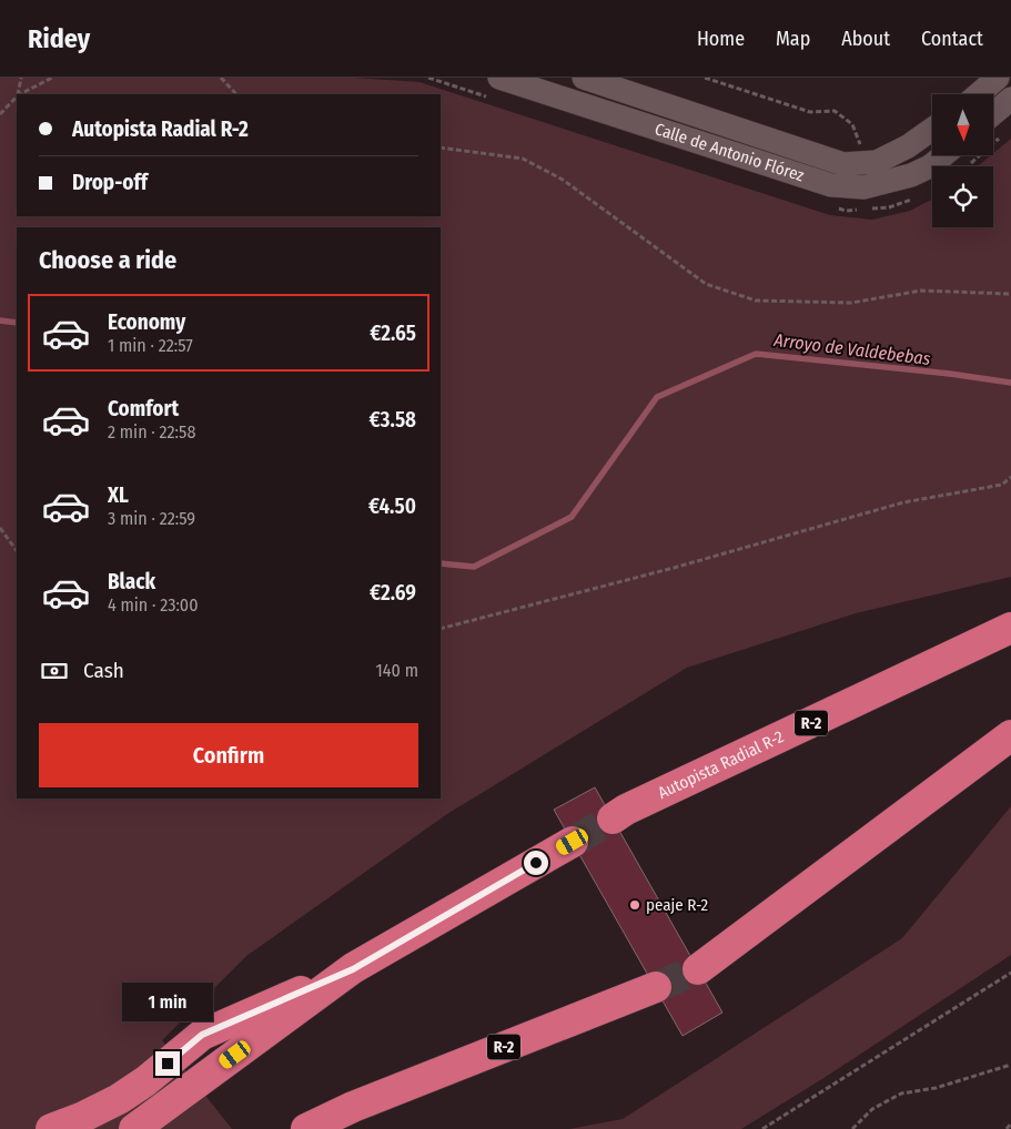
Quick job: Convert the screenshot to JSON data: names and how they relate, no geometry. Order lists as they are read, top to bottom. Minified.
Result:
{"streets":{"highway":["R-2","Autopista Radial R-2"],"street":["Calle de Antonio Flórez"]},"water":["Arroyo de Valdebebas"],"places":["peaje R-2"],"north":"bottom","page":{"header":"Ridey","nav":["Home","Map","About","Contact"],"banner":["Autopista Radial R-2","Drop-off"],"heading":"Choose a ride","list":[{"name":"Economy","note":"1 min · 22:57","value":"€2.65"},{"name":"Comfort","note":"2 min · 22:58","value":"€3.58"},{"name":"XL","note":"3 min · 22:59","value":"€4.50"},{"name":"Black","note":"4 min · 23:00","value":"€2.69"}],"pay":["Cash","140 m"],"buttons":"Confirm","bubble":"1 min"}}
